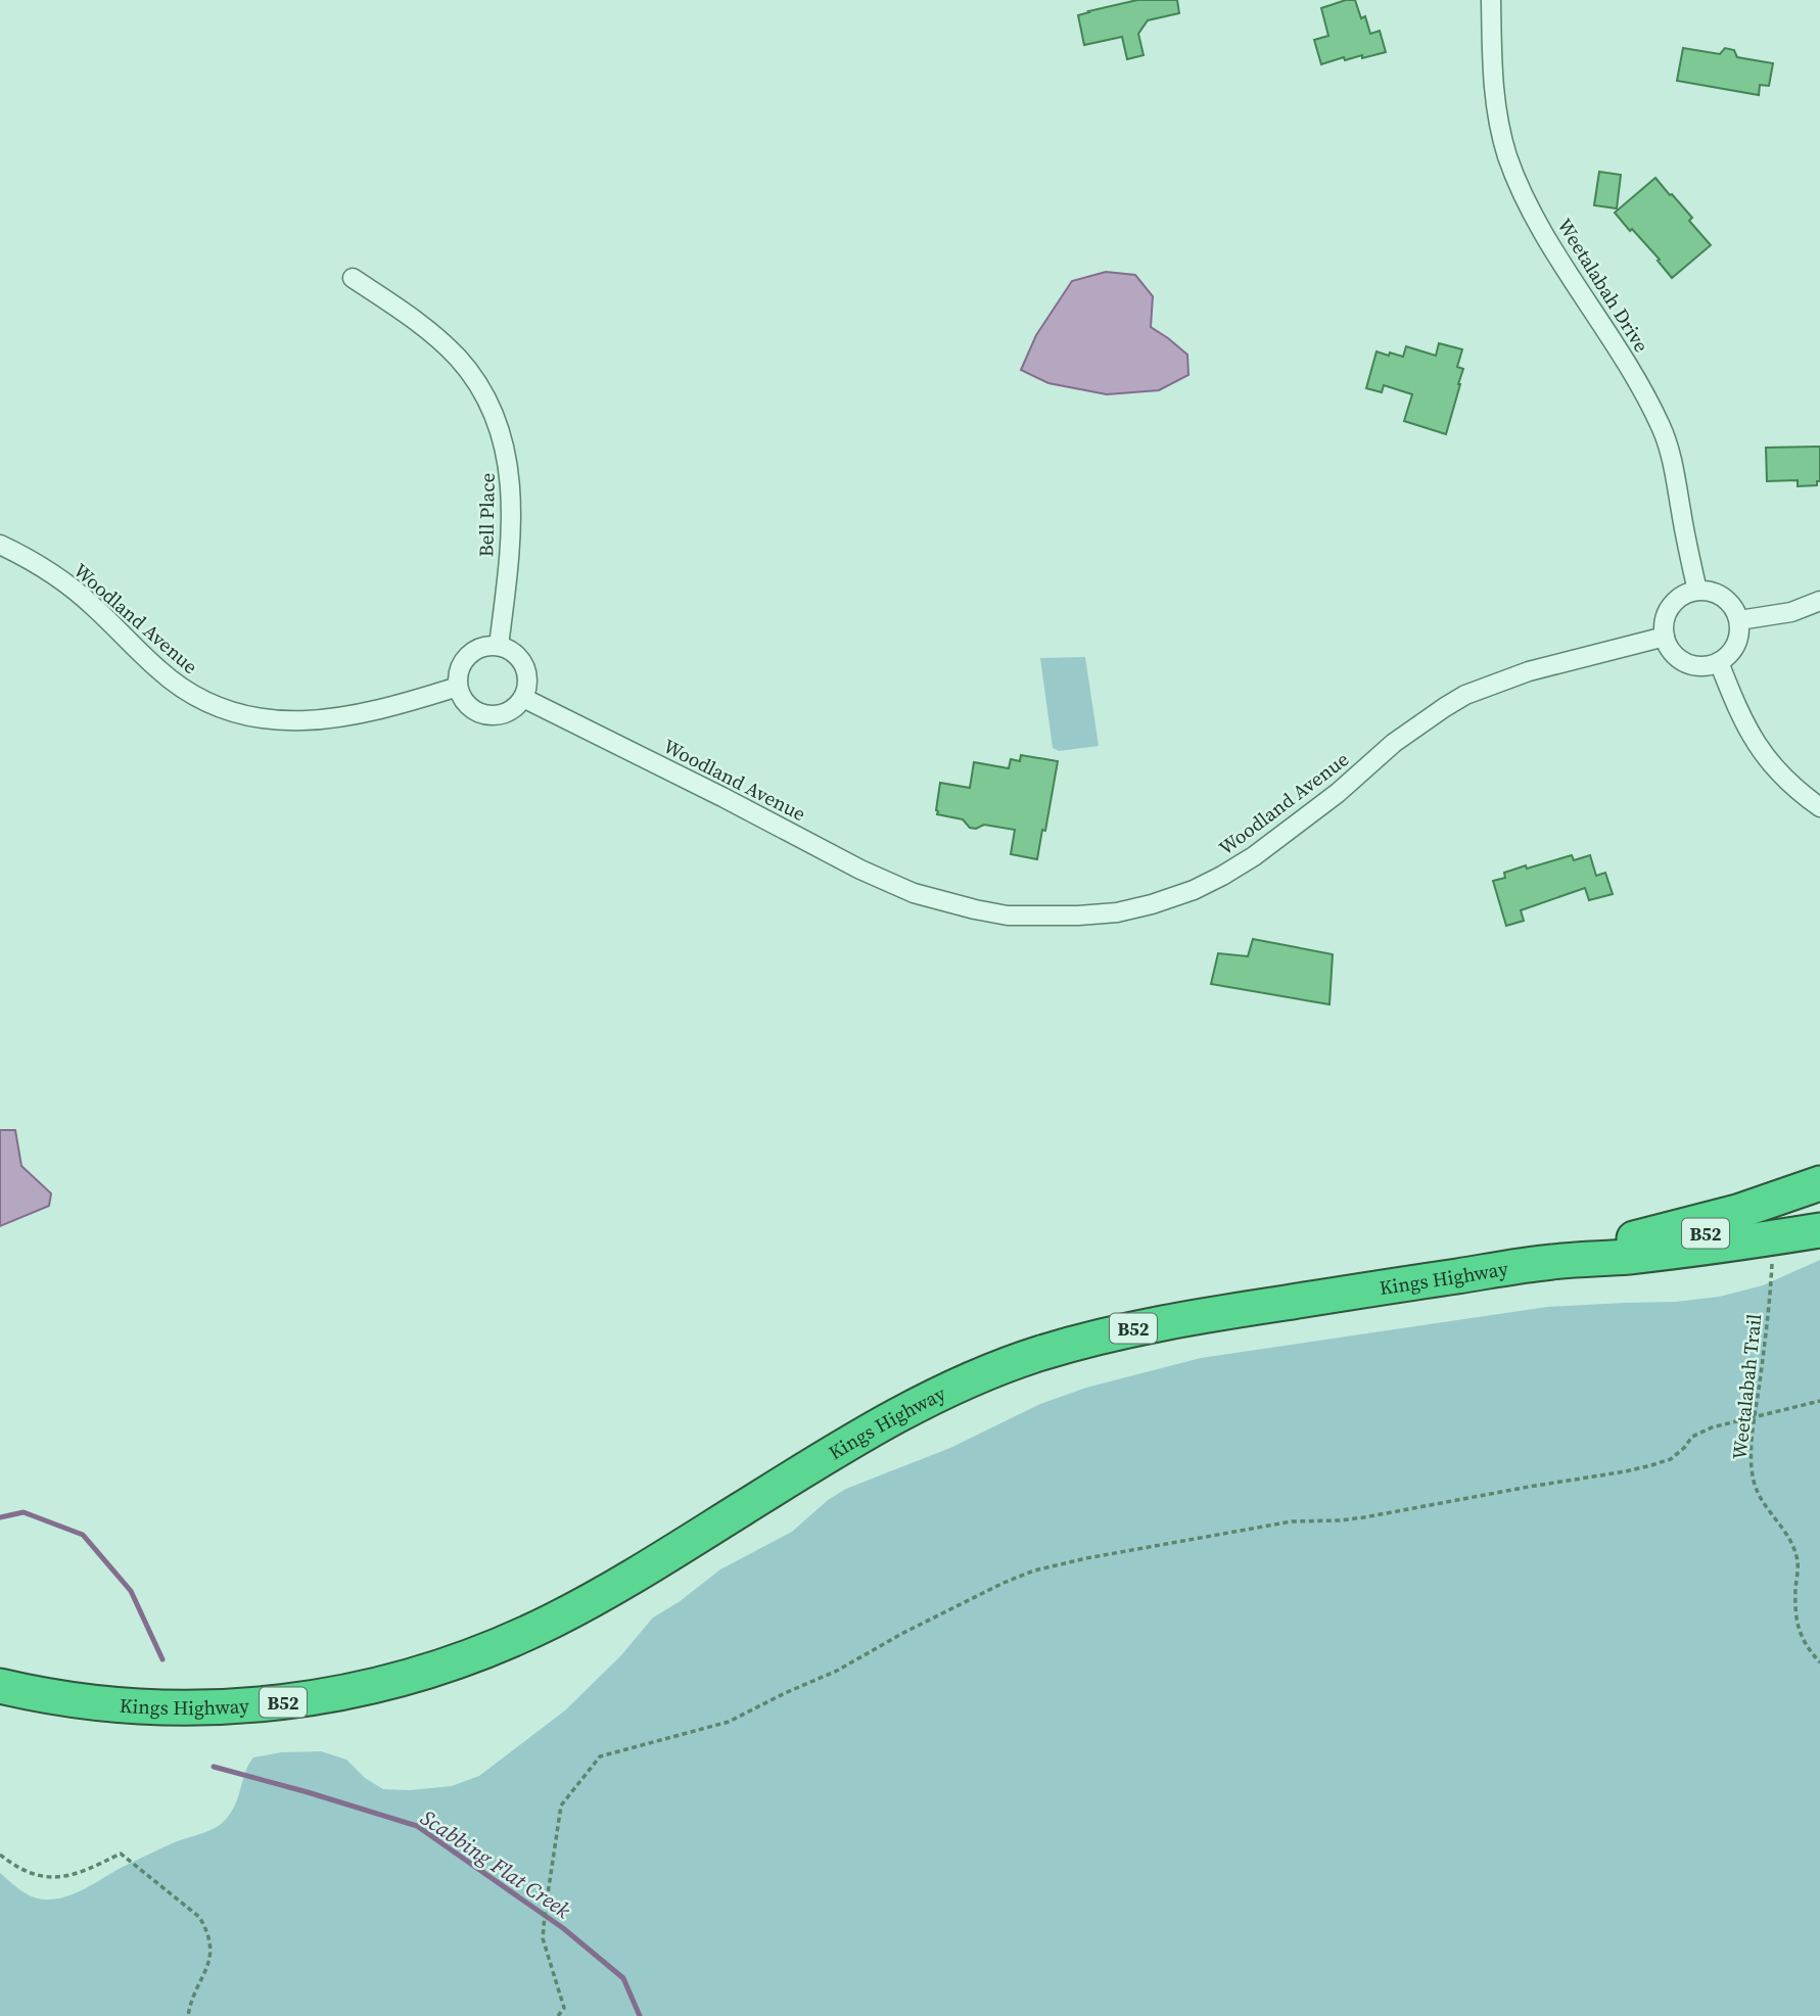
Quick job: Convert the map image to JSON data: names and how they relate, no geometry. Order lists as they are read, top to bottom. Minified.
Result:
{"streets":{"highway":["B52","Kings Highway"],"street":["Weetalabah Drive","Bell Place","Woodland Avenue"],"path":["Weetalabah Trail"]},"crossings":[["Weetalabah Drive","Woodland Avenue"],["Bell Place","Woodland Avenue"],["Kings Highway","Weetalabah Trail"]],"water":["Scabbing Flat Creek"]}
